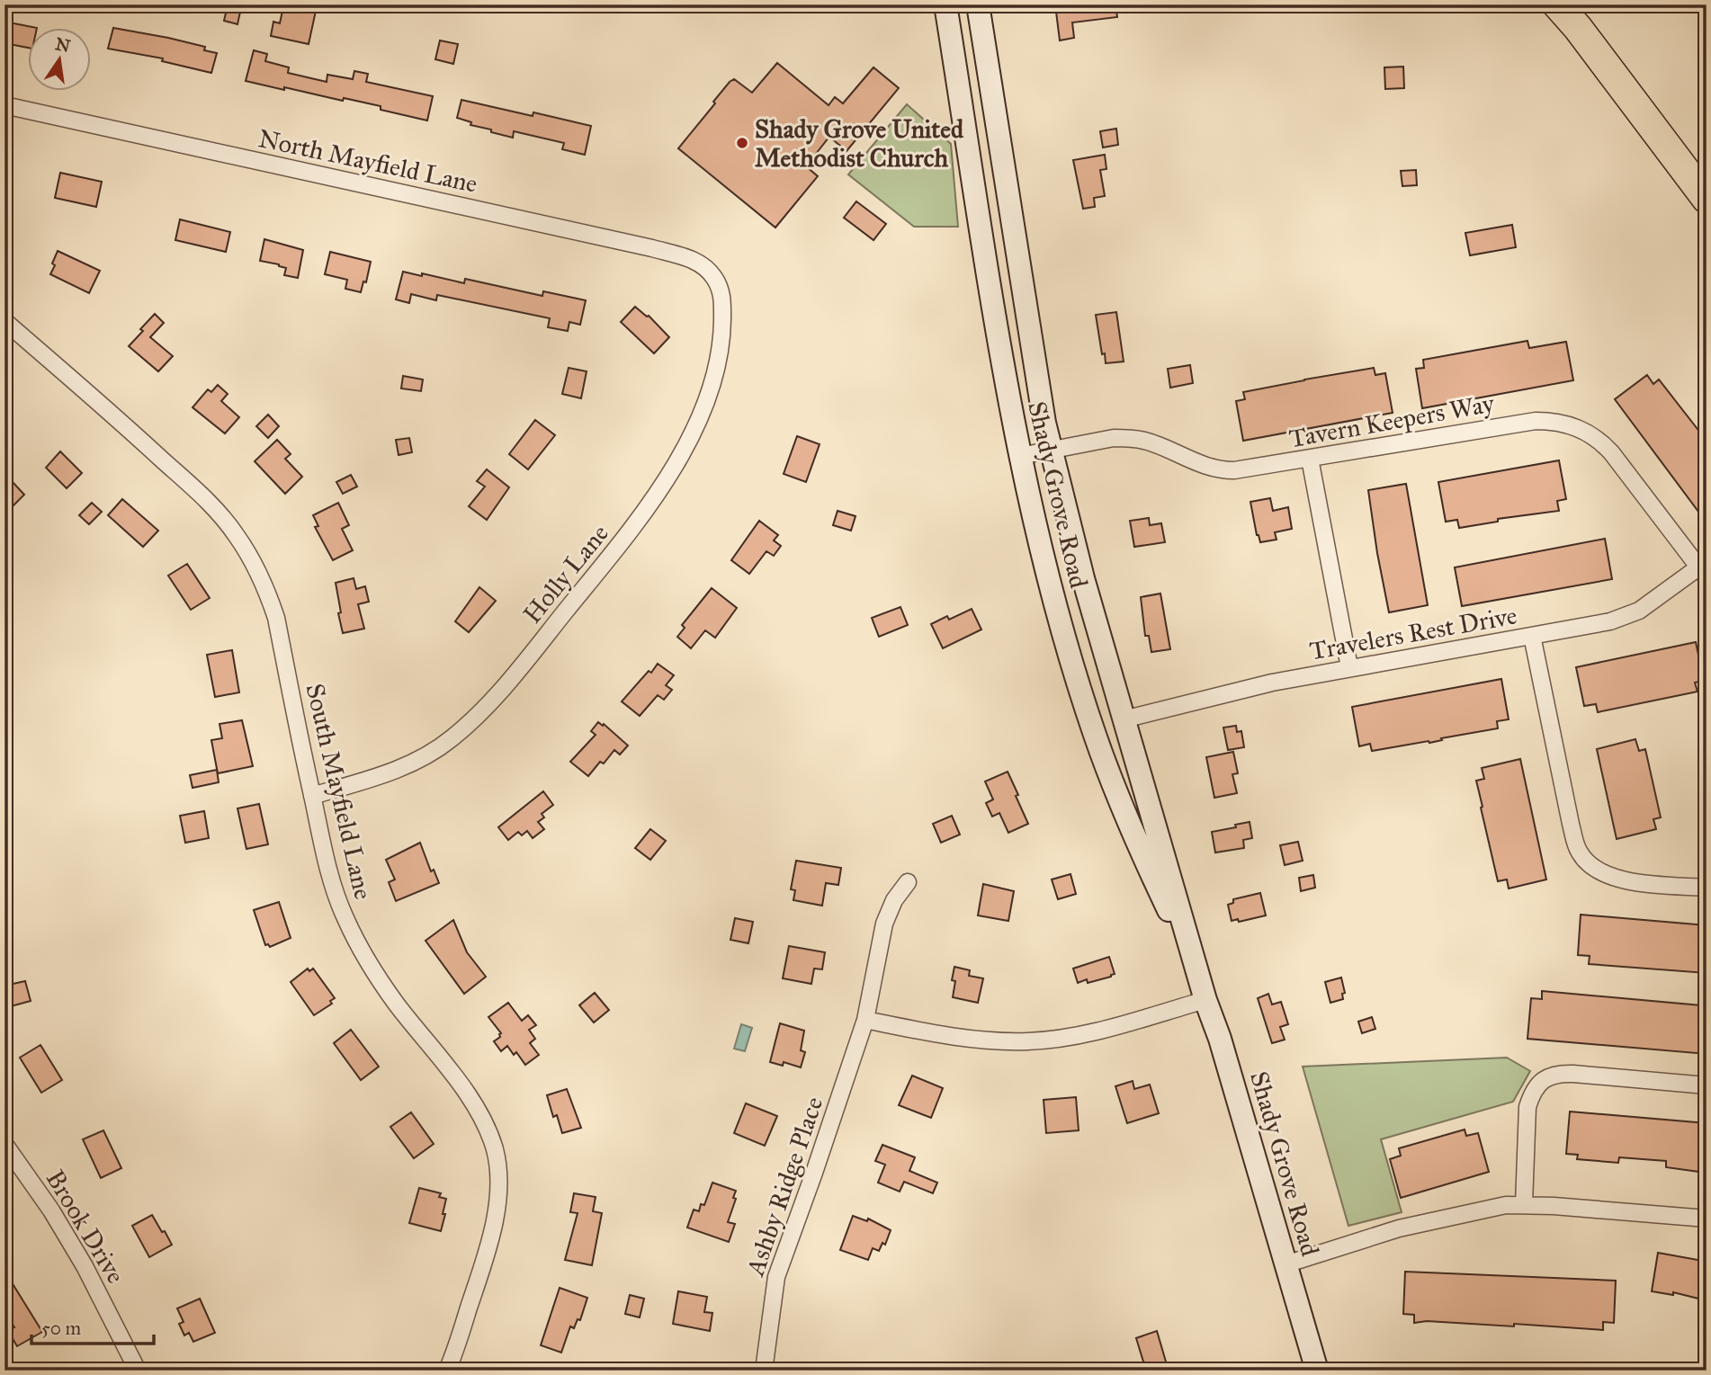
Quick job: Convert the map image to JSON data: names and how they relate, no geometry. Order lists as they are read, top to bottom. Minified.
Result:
{"streets":{"main road":["Shady Grove Road"],"street":["North Mayfield Lane","Tavern Keepers Way","Holly Lane","Travelers Rest Drive","South Mayfield Lane","Ashby Ridge Place","Brook Drive"]},"crossings":[["North Mayfield Lane","Holly Lane"],["Tavern Keepers Way","Shady Grove Road"],["Tavern Keepers Way","Travelers Rest Drive"],["Shady Grove Road","Travelers Rest Drive"],["Holly Lane","South Mayfield Lane"]],"places":["Shady Grove United Methodist Church"],"scale_bar":"50 m","north":"top"}
